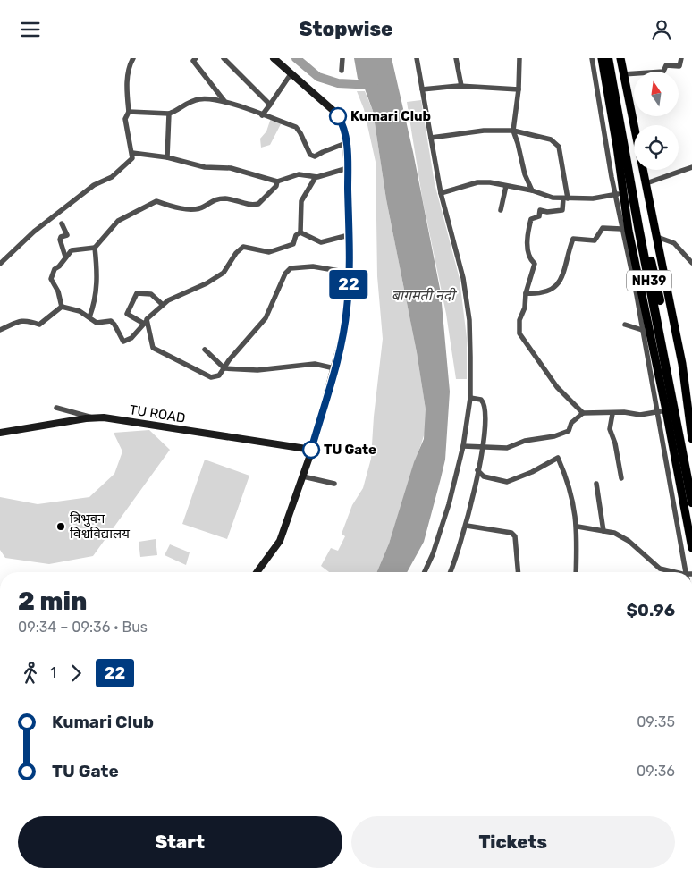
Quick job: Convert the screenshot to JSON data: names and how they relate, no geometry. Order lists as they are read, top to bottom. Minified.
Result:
{"streets":{"highway":["NH39"],"main road":["TU ROAD"]},"water":["बागमती नदी"],"places":["Kumari Club","TU Gate","त्रिभुवन विश्वविद्यालय"],"lines":["bus line 22"],"north":"top","page":{"header":"Stopwise","on_map":"22","heading":["2 min","09:34 – 09:36 · Bus","$0.96"],"legs":["1","22"],"list":[{"name":"Kumari Club","value":"09:35"},{"name":"TU Gate","value":"09:36"}],"buttons":["Start","Tickets"]}}
